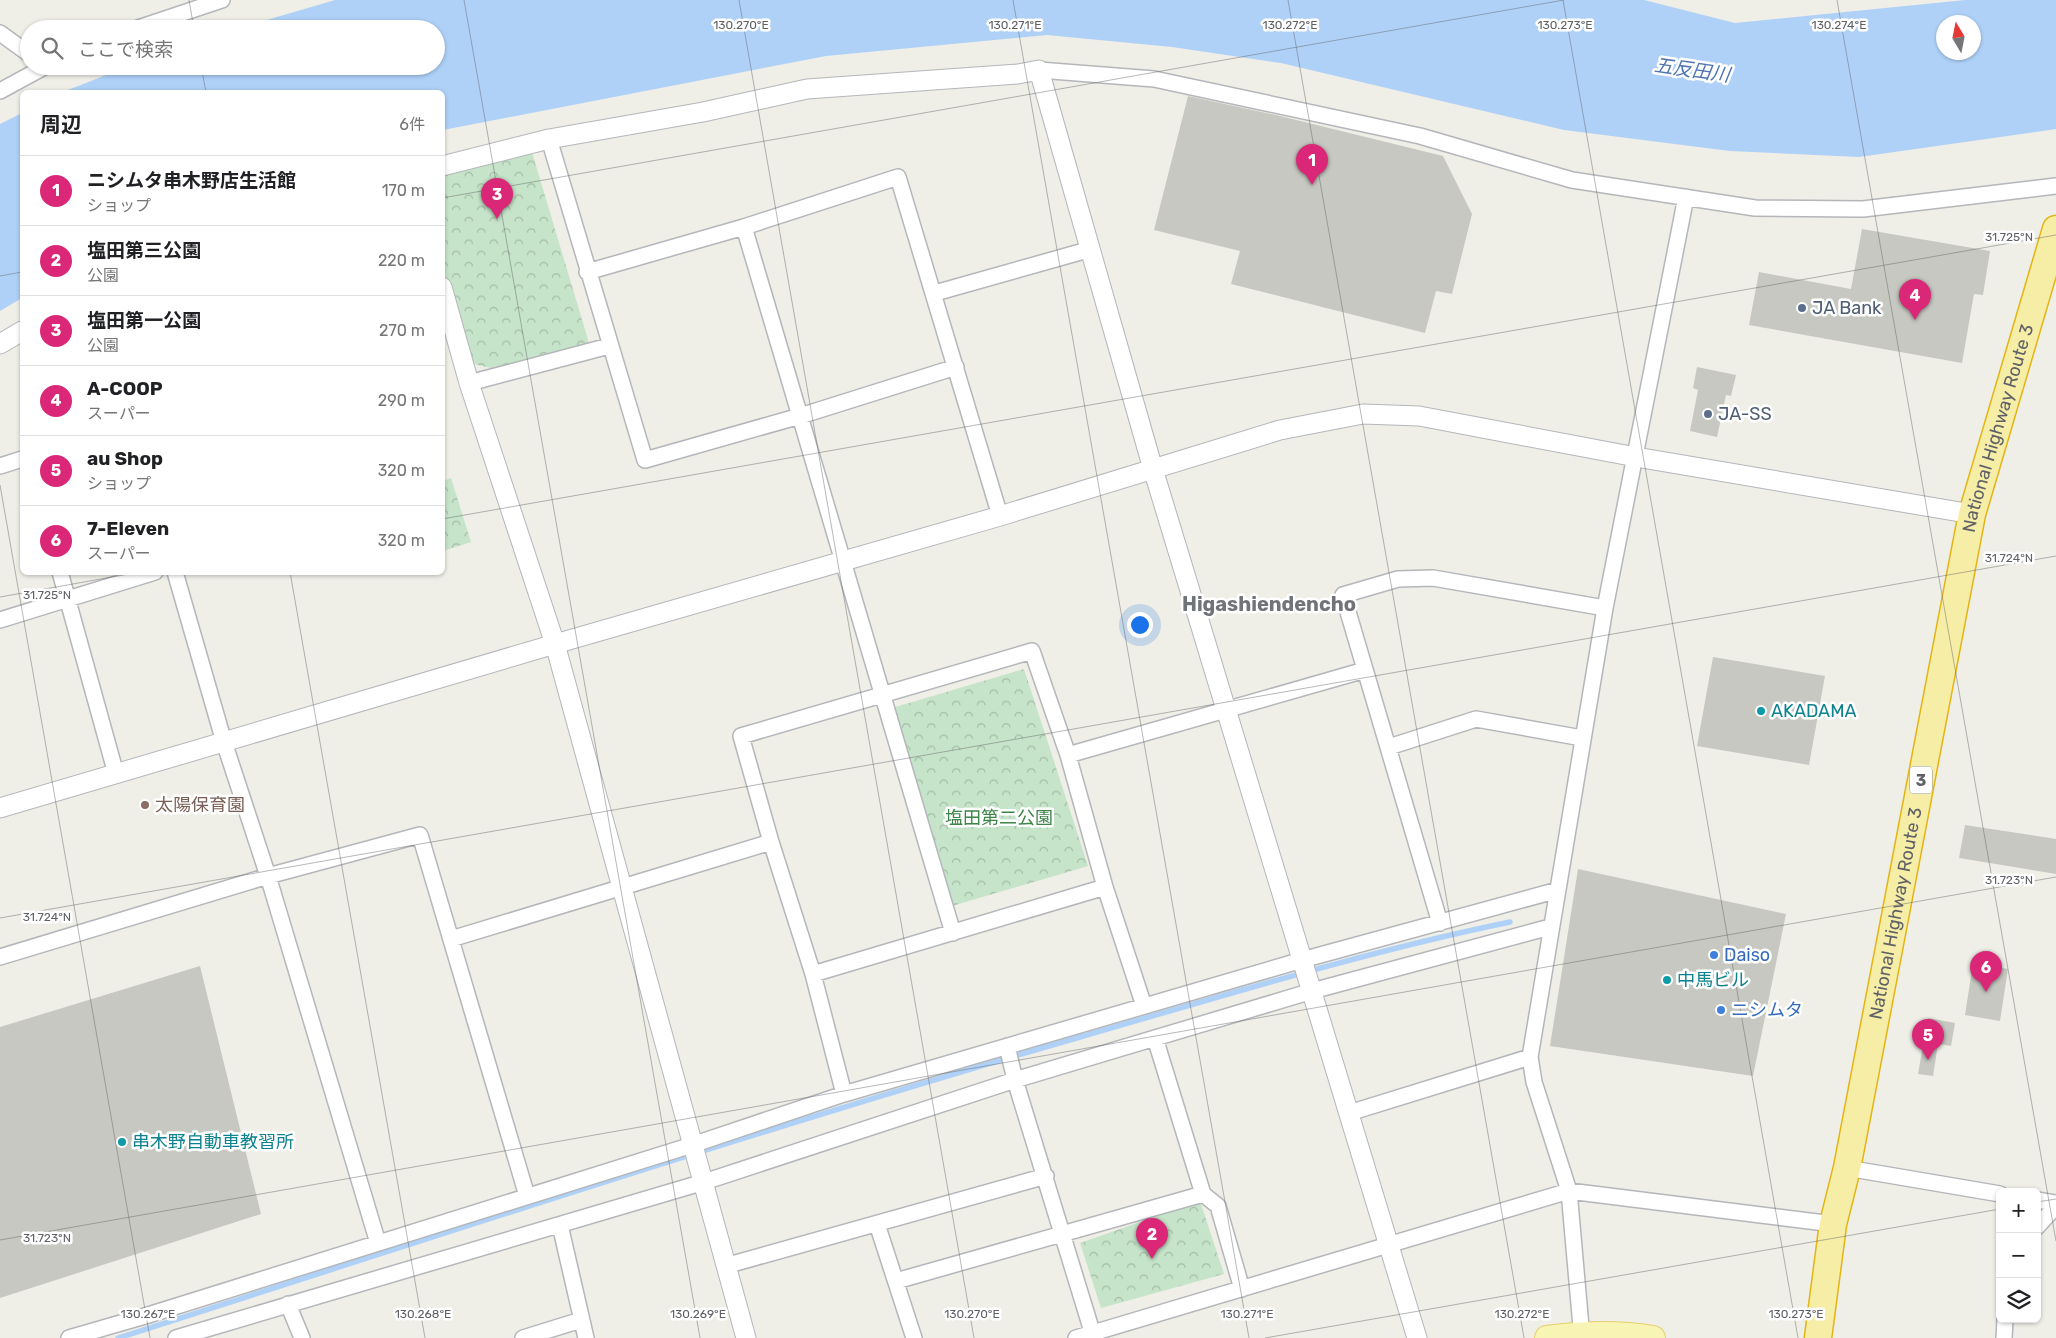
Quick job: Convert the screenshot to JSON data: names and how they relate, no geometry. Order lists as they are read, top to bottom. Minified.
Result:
{"streets":{"highway":["National Highway Route 3","3"]},"districts":["Higashiendencho"],"water":["五反田川"],"parks":["塩田第二公園"],"places":["JA Bank","JA-SS","AKADAMA","太陽保育園","Daiso","中馬ビル","ニシムタ","串木野自動車教習所"],"north":"top","page":{"search":"ここで検索","heading":["周辺","6件"],"pins":["1","3","4","6","5","2"],"list":[{"mark":"1","name":"ニシムタ串木野店生活館","note":"ショップ","value":"170 m"},{"mark":"2","name":"塩田第三公園","note":"公園","value":"220 m"},{"mark":"3","name":"塩田第一公園","note":"公園","value":"270 m"},{"mark":"4","name":"A-COOP","note":"スーパー","value":"290 m"},{"mark":"5","name":"au Shop","note":"ショップ","value":"320 m"},{"mark":"6","name":"7-Eleven","note":"スーパー","value":"320 m"}],"map_buttons":["+","−"]},"coordinates":["130.270°E","130.271°E","130.272°E","130.273°E","130.274°E","31.725°N","31.724°N","31.723°N","130.267°E","130.268°E","130.269°E"]}
